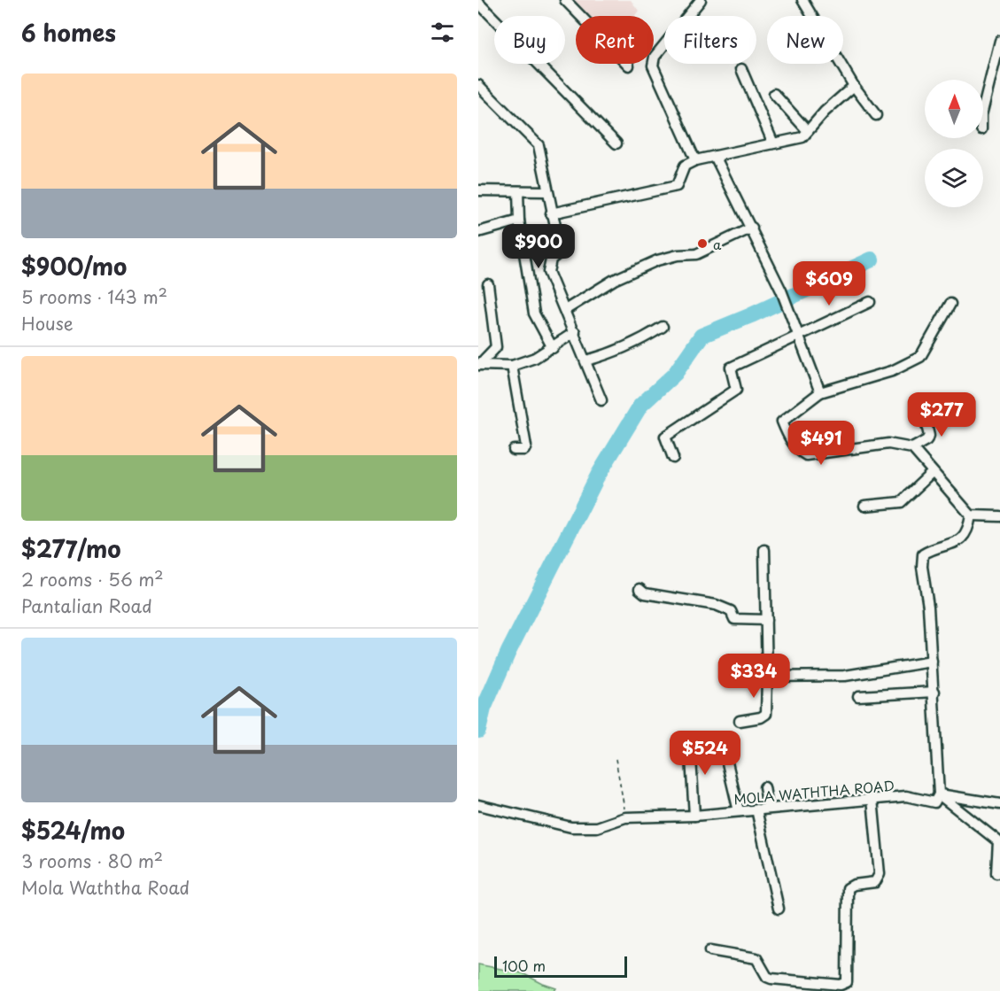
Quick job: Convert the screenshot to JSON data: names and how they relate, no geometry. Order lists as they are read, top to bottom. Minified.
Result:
{"streets":{"street":["MOLA WATHTHA ROAD"]},"places":["a"],"scale_bar":"100 m","north":"top","page":{"heading":"6 homes","chip":["Buy","Rent","Filters","New"],"list":[{"name":"$900/mo","note":"5 rooms · 143 m² · House"},{"name":"$277/mo","note":"2 rooms · 56 m² · Pantalian Road"},{"name":"$524/mo","note":"3 rooms · 80 m² · Mola Waththa Road"}],"price":["$900","$609","$277","$491","$334","$524"],"scale":"100 m"}}
